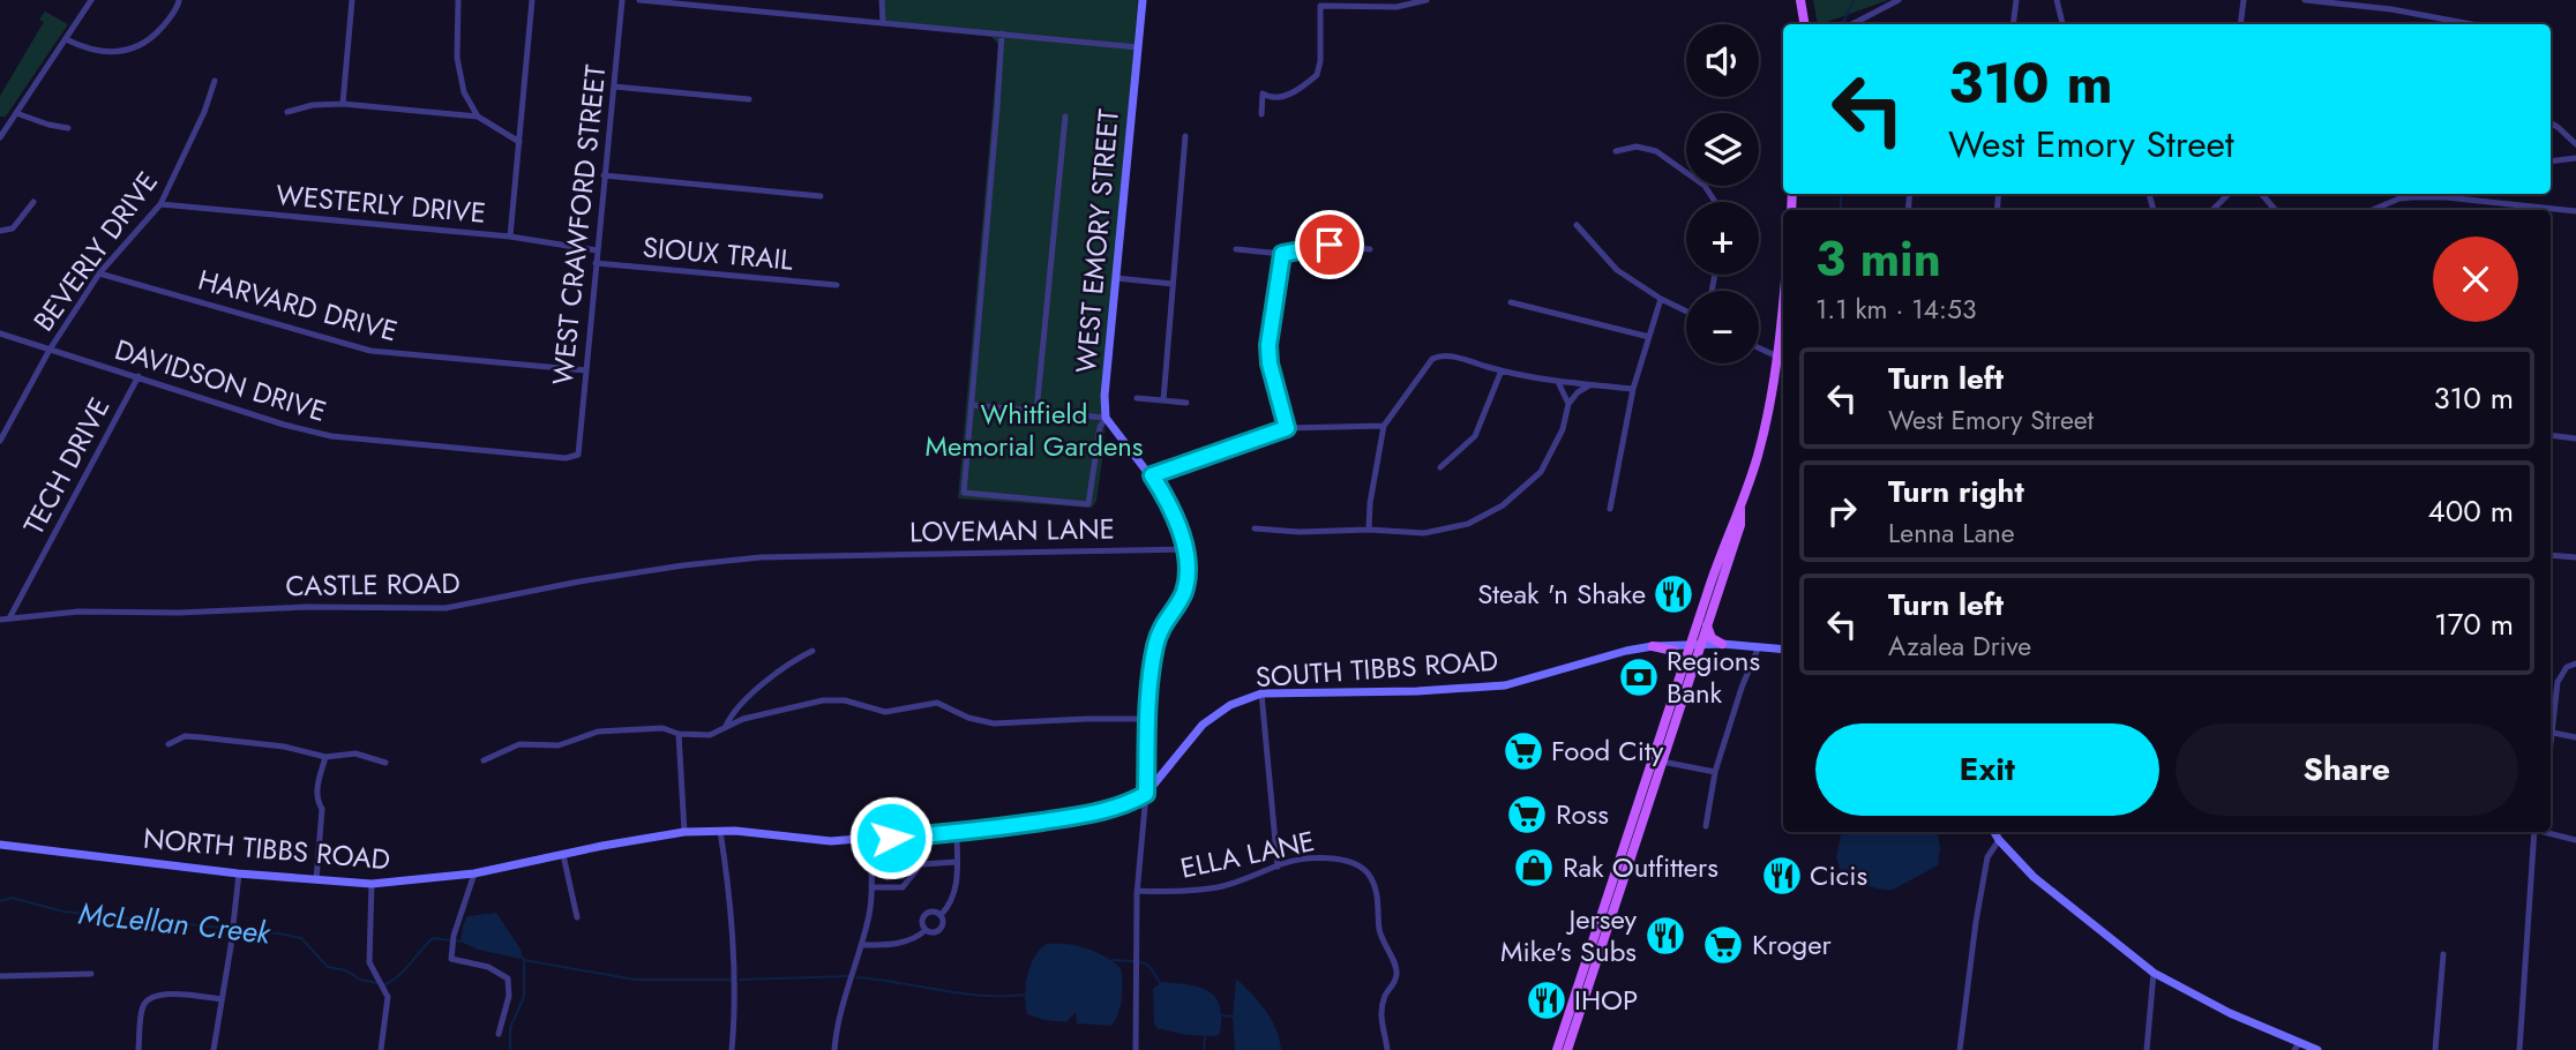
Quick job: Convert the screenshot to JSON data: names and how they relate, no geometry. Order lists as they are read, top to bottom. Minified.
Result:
{"streets":{"street":["WESTERLY DRIVE","WEST CRAWFORD STREET","WEST EMORY STREET","BEVERLY DRIVE","SIOUX TRAIL","HARVARD DRIVE","DAVIDSON DRIVE","TECH DRIVE","LOVEMAN LANE","CASTLE ROAD","SOUTH TIBBS ROAD","NORTH TIBBS ROAD","ELLA LANE"]},"crossings":[["WESTERLY DRIVE","WEST CRAWFORD STREET"],["WESTERLY DRIVE","BEVERLY DRIVE"],["WEST CRAWFORD STREET","SIOUX TRAIL"],["WEST CRAWFORD STREET","HARVARD DRIVE"],["WEST CRAWFORD STREET","DAVIDSON DRIVE"],["BEVERLY DRIVE","HARVARD DRIVE"],["BEVERLY DRIVE","DAVIDSON DRIVE"],["DAVIDSON DRIVE","TECH DRIVE"],["TECH DRIVE","CASTLE ROAD"],["LOVEMAN LANE","CASTLE ROAD"],["SOUTH TIBBS ROAD","NORTH TIBBS ROAD"],["SOUTH TIBBS ROAD","ELLA LANE"]],"water":["McLellan Creek"],"parks":["Whitfield Memorial Gardens"],"places":{"restaurant":["Steak 'n Shake","Cicis","Jersey Mike's Subs","IHOP"],"bank":["Regions Bank"],"supermarket":["Food City","Ross","Kroger"],"shop":["Rak Outfitters"]},"page":{"map_buttons":["+","−"],"turn":["310 m","West Emory Street"],"heading":["3 min","1.1 km · 14:53"],"list":[{"name":"Turn left","note":"West Emory Street","value":"310 m"},{"name":"Turn right","note":"Lenna Lane","value":"400 m"},{"name":"Turn left","note":"Azalea Drive","value":"170 m"}],"buttons":["Exit","Share"]}}
